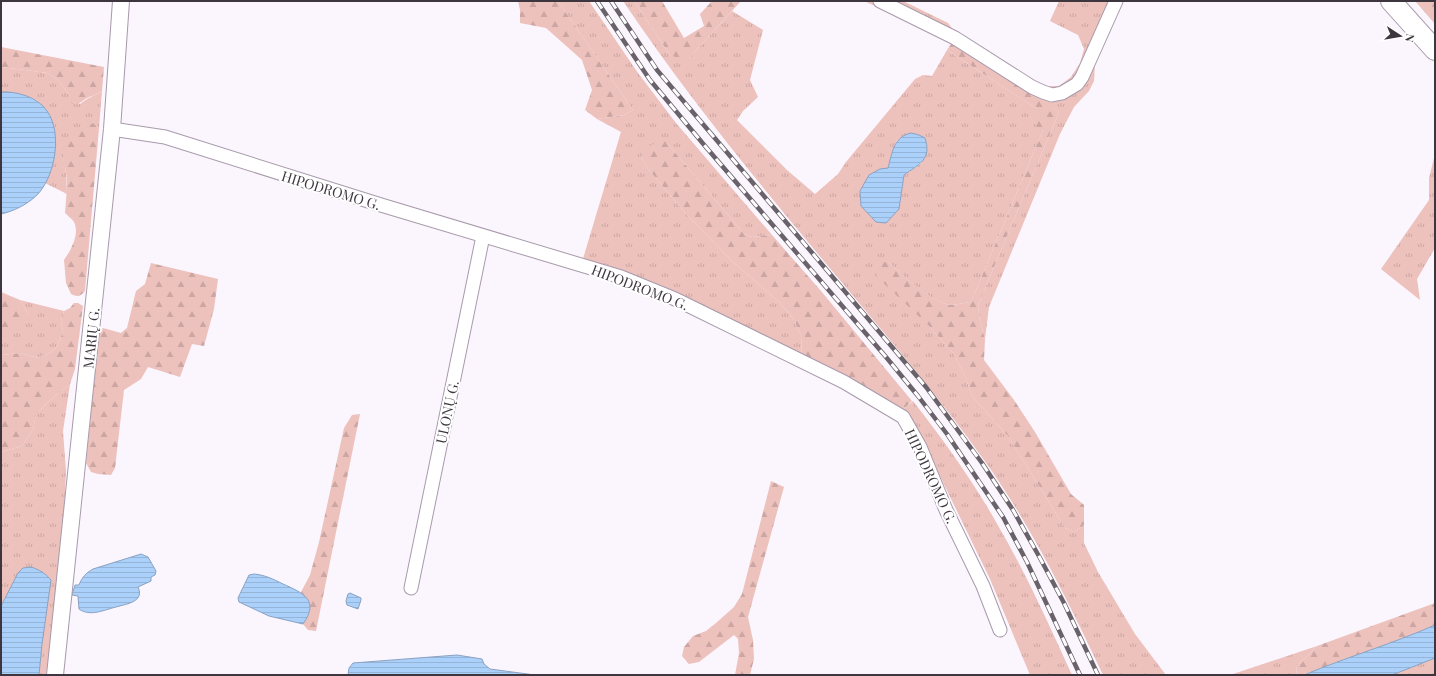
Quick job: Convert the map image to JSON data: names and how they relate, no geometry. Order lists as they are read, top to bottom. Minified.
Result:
{"streets":{"street":["HIPODROMO G.","MARIŲ G.","ULONŲ G."]},"crossings":[["HIPODROMO G.","MARIŲ G."],["HIPODROMO G.","ULONŲ G."]],"north":"right"}
